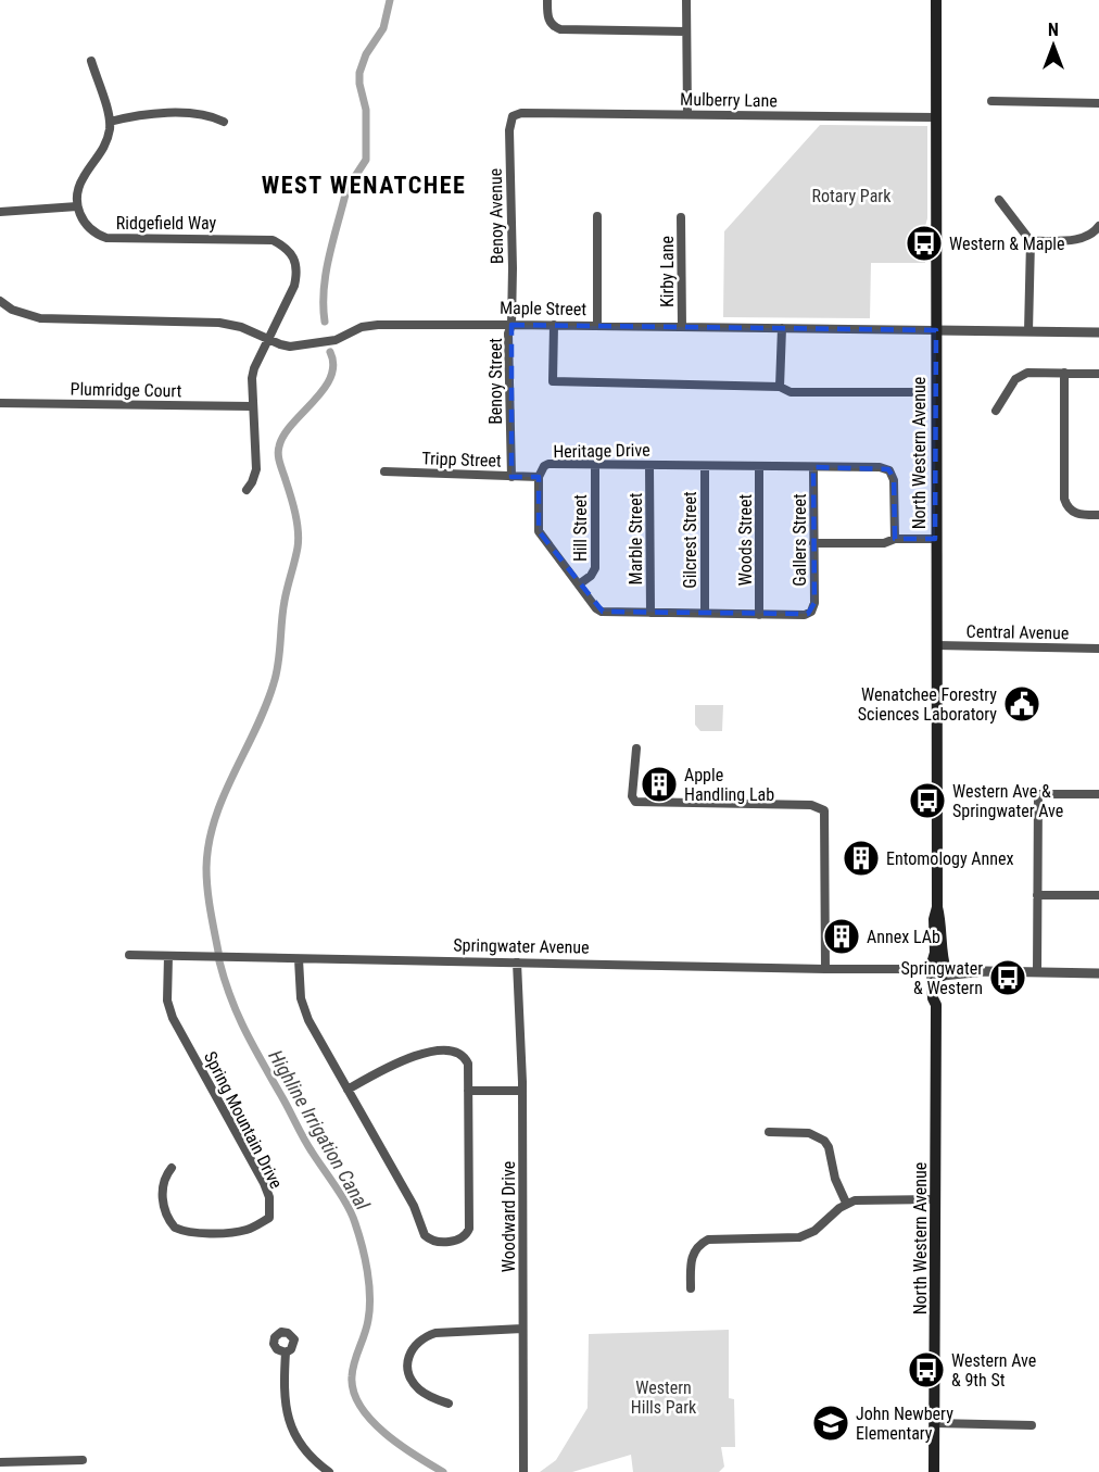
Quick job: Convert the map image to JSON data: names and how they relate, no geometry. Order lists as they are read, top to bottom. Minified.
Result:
{"streets":{"main road":["North Western Avenue"],"street":["Mulberry Lane","Benoy Avenue","Ridgefield Way","Kirby Lane","Maple Street","Benoy Street","Plumridge Court","Heritage Drive","Tripp Street","Hill Street","Marble Street","Gilcrest Street","Woods Street","Gallers Street","Central Avenue","Springwater Avenue","Spring Mountain Drive","Woodward Drive"]},"crossings":[["Mulberry Lane","Benoy Avenue"],["Mulberry Lane","North Western Avenue"],["Benoy Avenue","Maple Street"],["Benoy Avenue","Benoy Street"],["Ridgefield Way","Maple Street"],["Ridgefield Way","Plumridge Court"],["Kirby Lane","Maple Street"],["Maple Street","Benoy Street"],["Maple Street","North Western Avenue"],["Benoy Street","Tripp Street"],["Heritage Drive","Tripp Street"],["Heritage Drive","Hill Street"],["Heritage Drive","Marble Street"],["Heritage Drive","Gilcrest Street"],["Heritage Drive","Woods Street"],["Heritage Drive","Gallers Street"],["North Western Avenue","Central Avenue"],["North Western Avenue","Springwater Avenue"],["Springwater Avenue","Spring Mountain Drive"],["Springwater Avenue","Woodward Drive"]],"districts":["WEST WENATCHEE"],"water":["Highline Irrigation Canal"],"parks":["Rotary Park","Western Hills Park"],"places":{"bus stop":["Western & Maple","Western Ave & Springwater Ave","Springwater & Western","Western Ave & 9th St"],"public building":["Wenatchee Forestry Sciences Laboratory"],"building":["Apple Handling Lab","Entomology Annex","Annex LAb"],"school or university":["John Newbery Elementary"]},"north":"top"}
